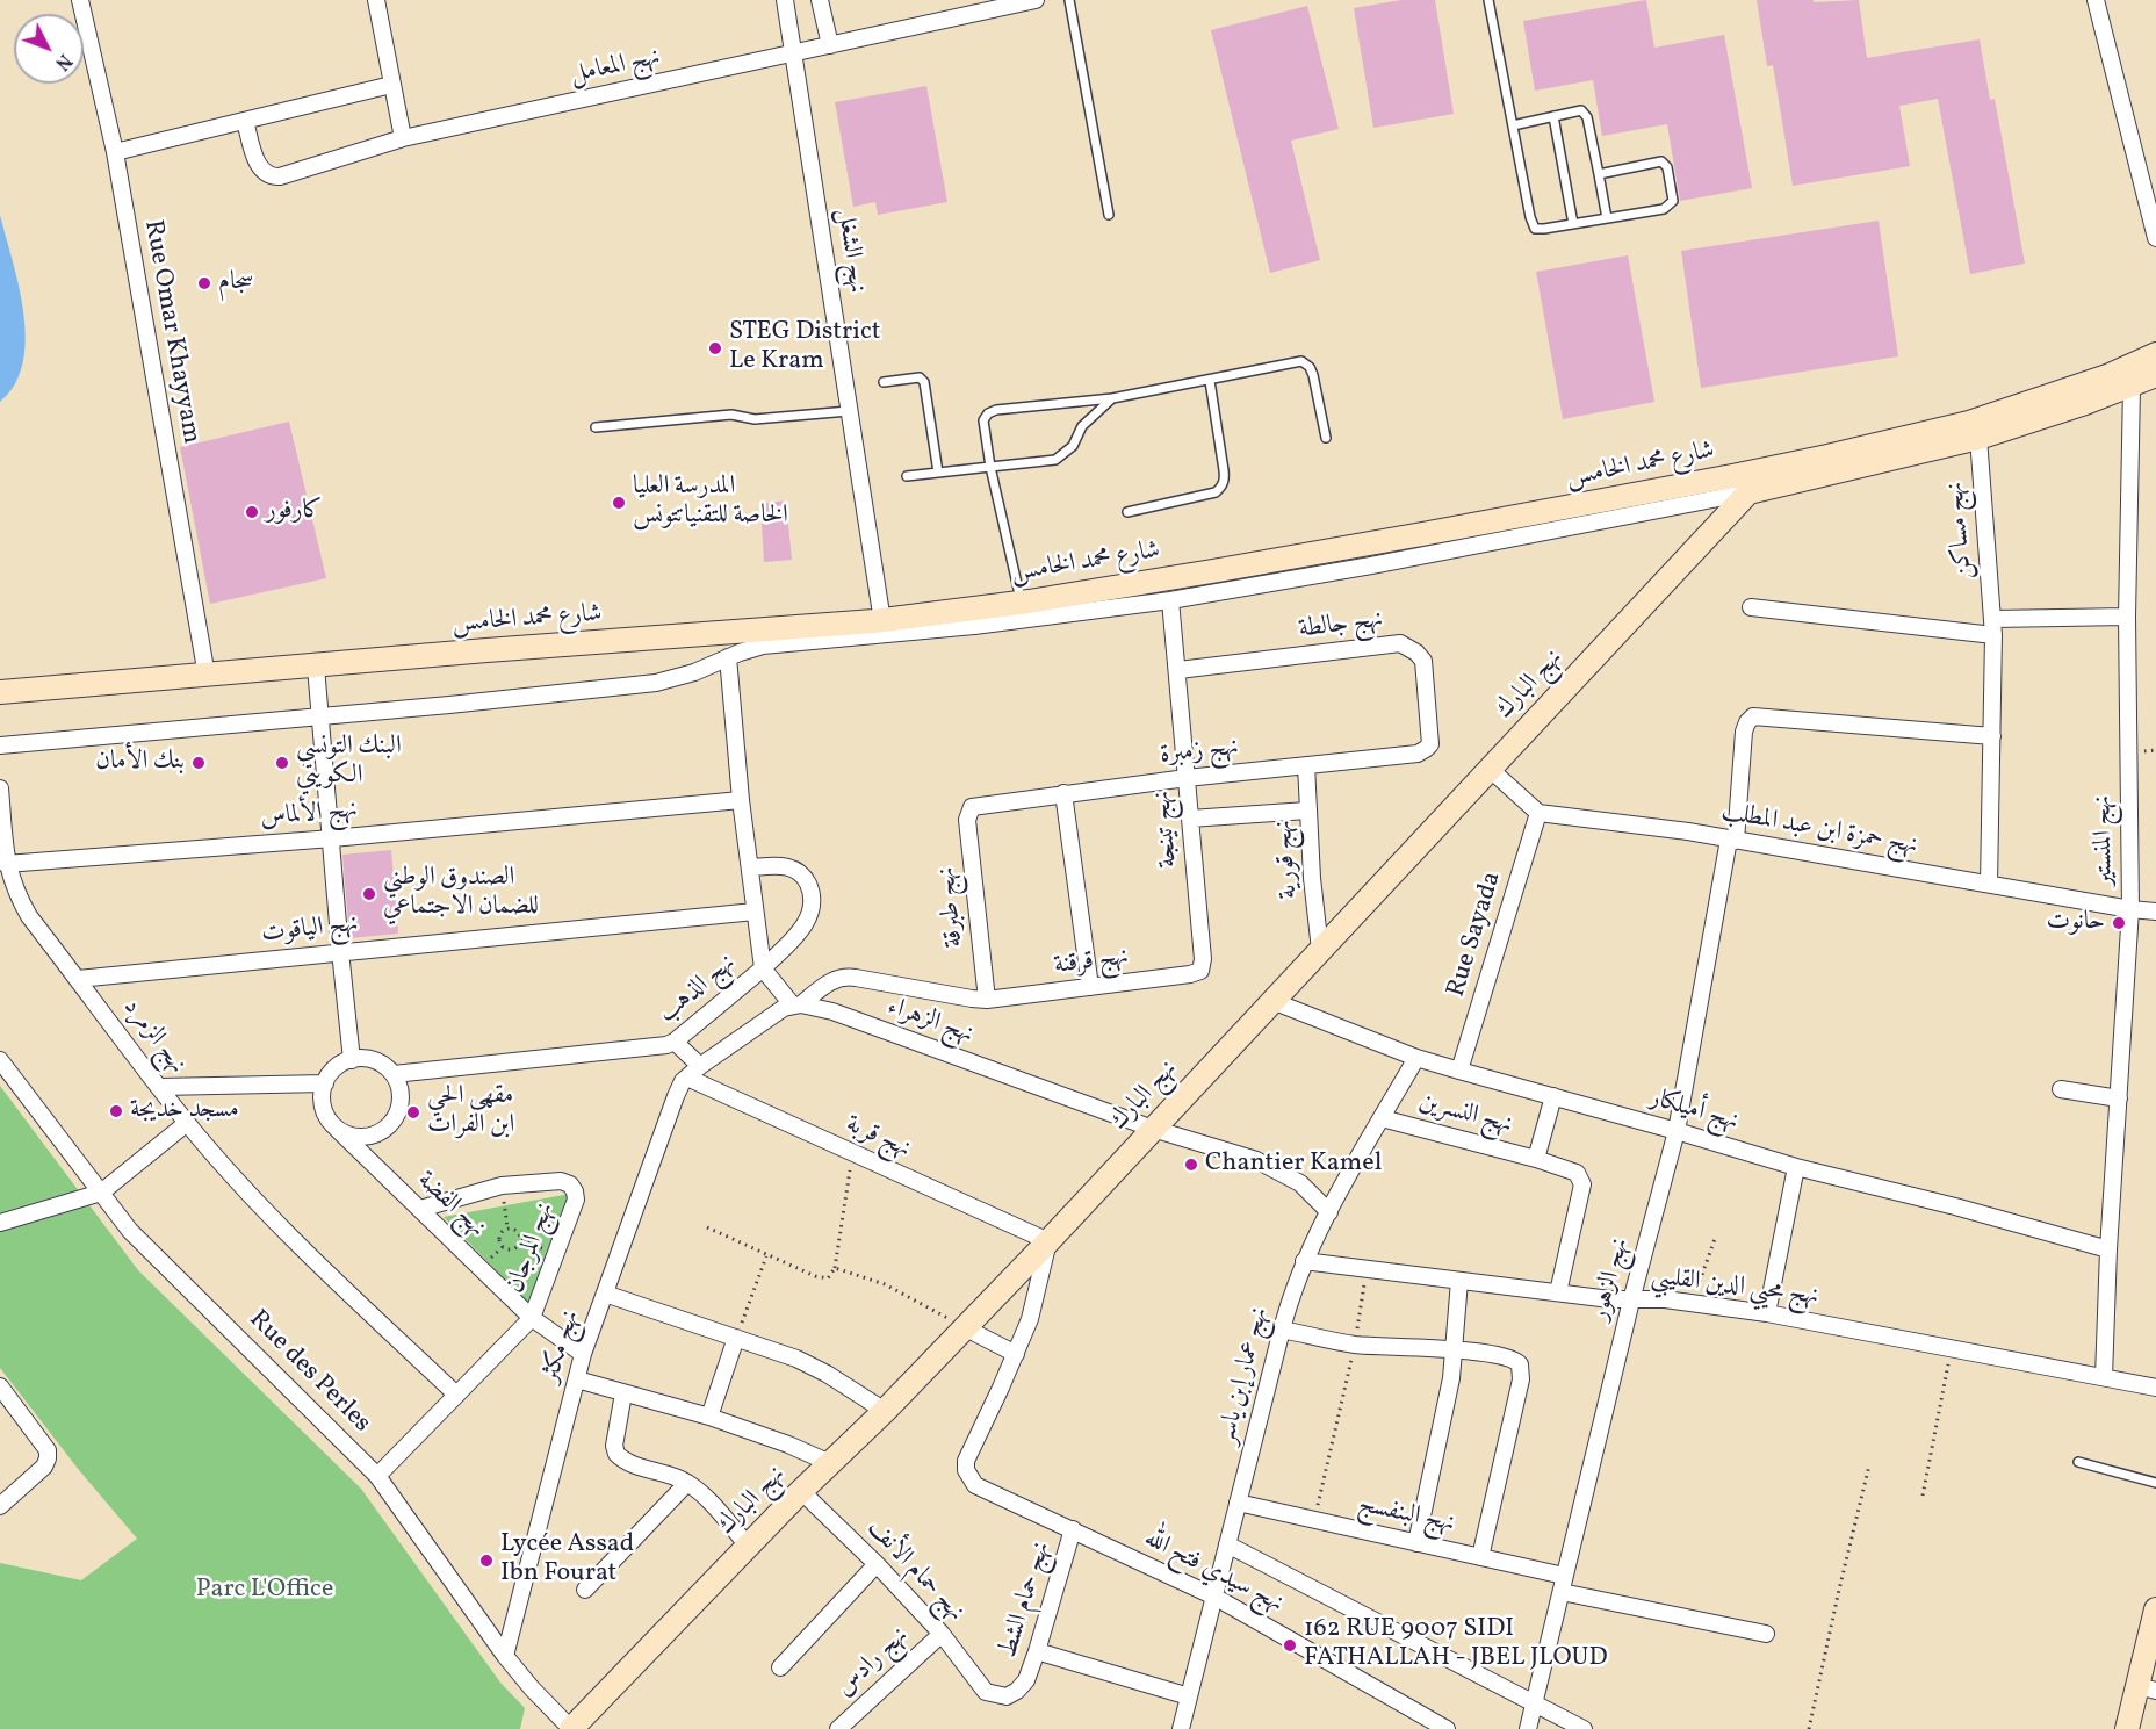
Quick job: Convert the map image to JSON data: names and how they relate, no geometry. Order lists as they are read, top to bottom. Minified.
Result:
{"streets":{"street":["نهج المعامل","نهج الشغل","Rue Omar Khayyam","شارع محمد الخامس","نهج مساكن","نهج جالطة","نهج البارك","نهج زمبرة","نهج الألماس","نهج تينجة","نهج حمزة ابن عبد المطلب","نهج المنستير","نهج قورية","نهج طبرقة","نهج الياقوت","Rue Sayada","نهج قرقنة","نهج الذهب","نهج الزهراء","نهج الزمرد","نهج أميلكار","نهج النسرين","نهج قربة","نهج الفضة","نهج المرجان","نهج الزهور","نهج محيي الدين القليبي","نهج مكثر","Rue des Perles","نهج عمار إبن ياسر","نهج البنفسج","نهج حمام الأنف","نهج سيدي فتح الله","نهج حمام الشط","نهج رادس"]},"crossings":[["نهج المعامل","نهج الشغل"],["نهج الشغل","شارع محمد الخامس"],["Rue Omar Khayyam","شارع محمد الخامس"],["نهج مساكن","نهج حمزة ابن عبد المطلب"],["نهج مساكن","نهج الزهور"],["نهج جالطة","نهج زمبرة"],["نهج جالطة","نهج تينجة"],["نهج البارك","نهج قورية"],["نهج البارك","نهج الزهراء"],["نهج البارك","نهج أميلكار"],["نهج البارك","نهج قربة"],["نهج البارك","Rue des Perles"],["نهج البارك","نهج حمام الأنف"],["نهج زمبرة","نهج تينجة"],["نهج زمبرة","نهج قورية"],["نهج زمبرة","نهج طبرقة"],["نهج الألماس","نهج الذهب"],["نهج الألماس","نهج الزمرد"],["نهج تينجة","نهج قرقنة"],["نهج حمزة ابن عبد المطلب","نهج المنستير"],["نهج حمزة ابن عبد المطلب","Rue Sayada"],["نهج حمزة ابن عبد المطلب","نهج الزهور"],["نهج المنستير","نهج أميلكار"],["نهج المنستير","نهج محيي الدين القليبي"],["نهج طبرقة","نهج قرقنة"],["نهج الياقوت","نهج الذهب"],["نهج الياقوت","نهج الزمرد"],["Rue Sayada","نهج أميلكار"],["نهج قرقنة","نهج الزهراء"],["نهج الذهب","نهج قربة"],["نهج الذهب","نهج الفضة"],["نهج الزهراء","نهج عمار إبن ياسر"],["نهج أميلكار","نهج الزهور"],["نهج أميلكار","نهج عمار إبن ياسر"],["نهج النسرين","نهج محيي الدين القليبي"],["نهج النسرين","نهج عمار إبن ياسر"],["نهج قربة","نهج مكثر"],["نهج الفضة","نهج المرجان"],["نهج الفضة","نهج مكثر"],["نهج الزهور","نهج محيي الدين القليبي"],["نهج الزهور","نهج البنفسج"],["نهج محيي الدين القليبي","نهج عمار إبن ياسر"],["نهج مكثر","Rue des Perles"],["نهج عمار إبن ياسر","نهج البنفسج"],["نهج عمار إبن ياسر","نهج سيدي فتح الله"],["نهج حمام الأنف","نهج حمام الشط"],["نهج حمام الأنف","نهج رادس"],["نهج سيدي فتح الله","نهج حمام الشط"]],"parks":["Parc L'Office"],"places":["سجام","STEG District Le Kram","المدرسة العليا الخاصة للتقنياتتونس","كارفور","بنك الأمان","البنك التونسي الكويتي","الصندوق الوطني للضمان الاجتماعي","حانوت","مسجد خديجة","مقهى الحي ابن الفرات","Chantier Kamel","Lycée Assad Ibn Fourat","162 RUE 9007 SIDI FATHALLAH - JBEL JLOUD"],"north":"bottom right"}
